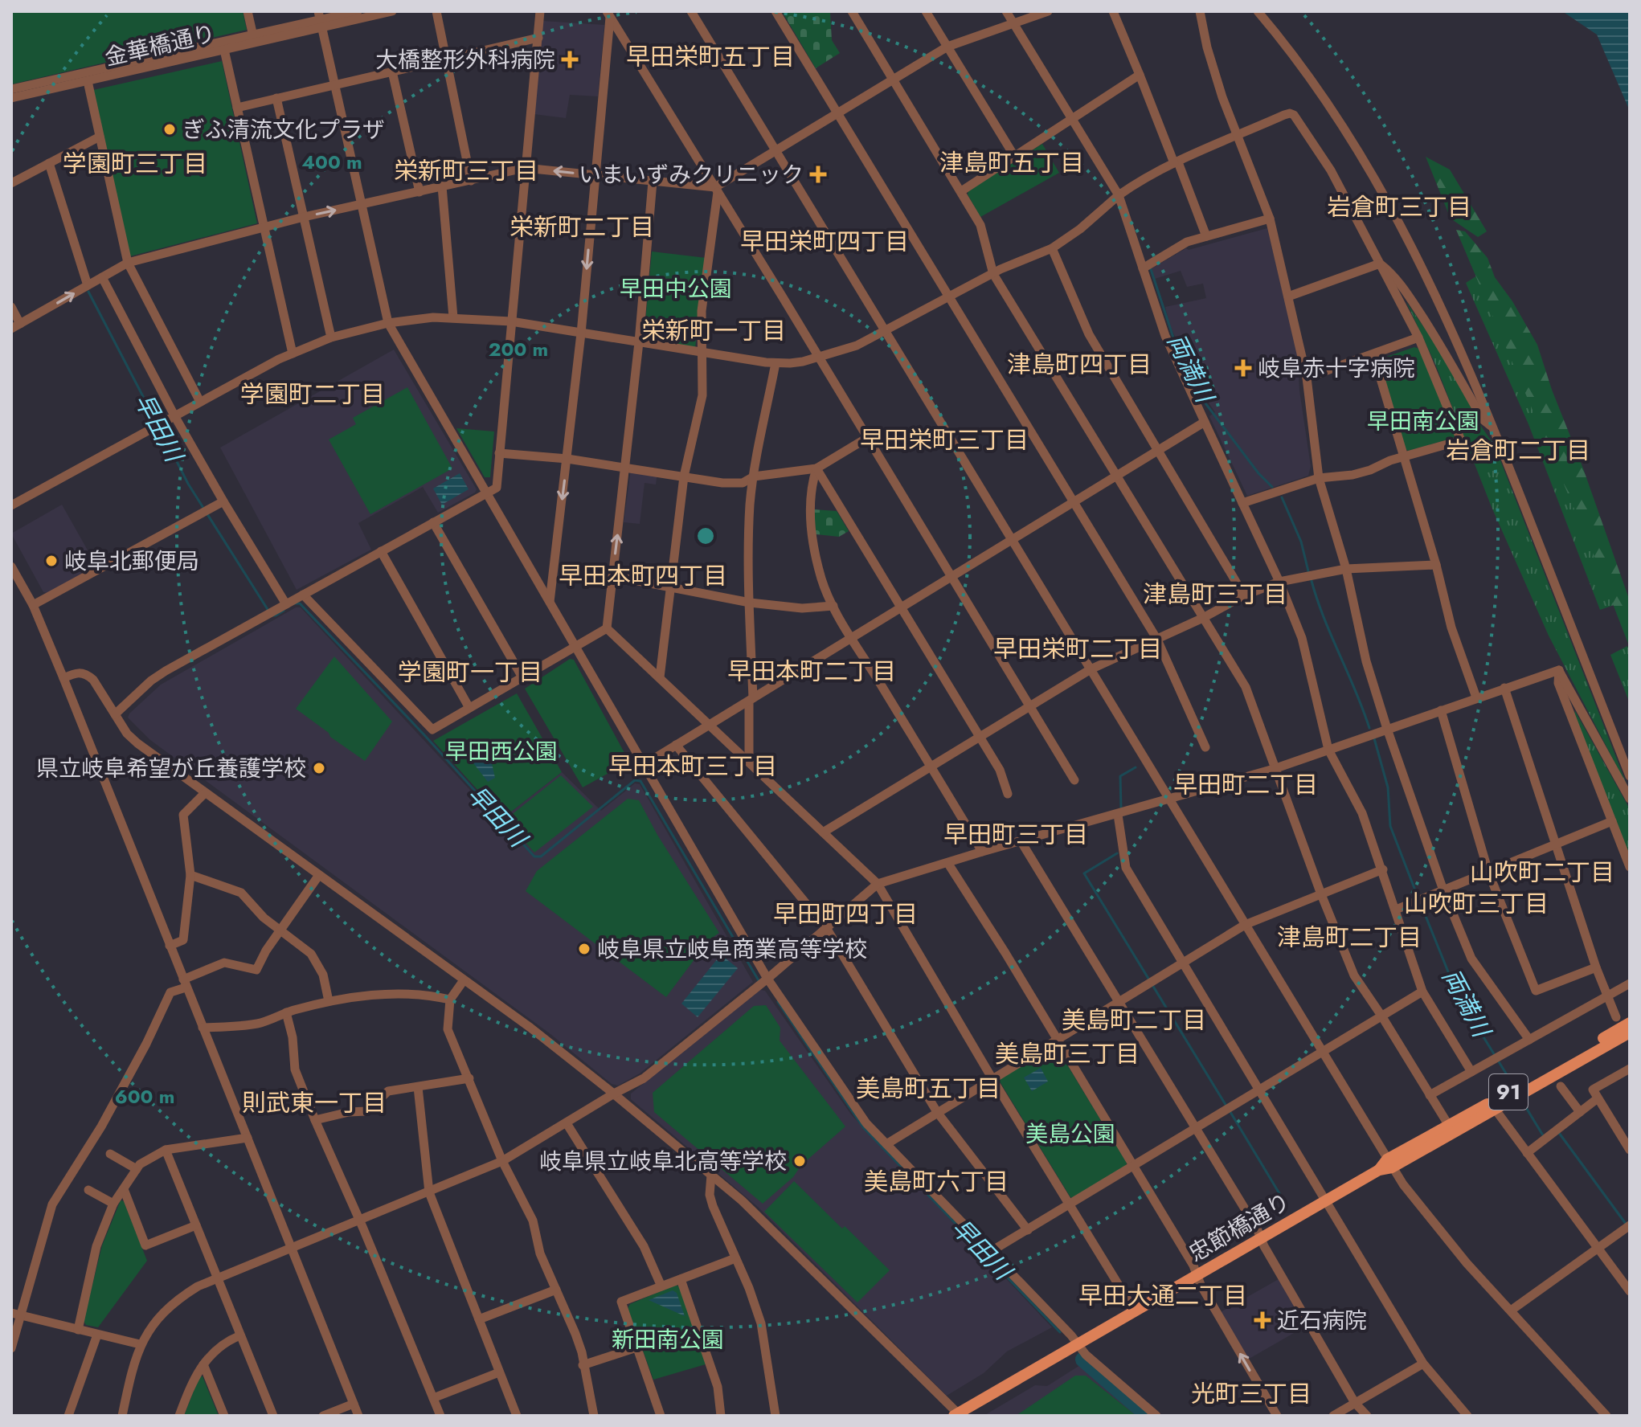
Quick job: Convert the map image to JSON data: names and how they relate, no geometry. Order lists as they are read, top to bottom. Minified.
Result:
{"streets":{"main road":["91","忠節橋通り"],"street":["金華橋通り"]},"districts":["早田栄町五丁目","津島町五丁目","学園町三丁目","栄新町三丁目","岩倉町三丁目","栄新町二丁目","早田栄町四丁目","栄新町一丁目","津島町四丁目","学園町二丁目","早田栄町三丁目","岩倉町二丁目","早田本町四丁目","津島町三丁目","早田栄町二丁目","早田本町二丁目","学園町一丁目","早田本町三丁目","早田町二丁目","早田町三丁目","山吹町二丁目","山吹町三丁目","早田町四丁目","津島町二丁目","美島町二丁目","美島町三丁目","美島町五丁目","則武東一丁目","美島町六丁目","早田大通二丁目","光町三丁目"],"water":["両満川","早田川"],"parks":["早田中公園","早田南公園","早田西公園","美島公園","新田南公園"],"places":{"health":["大橋整形外科病院","いまいずみクリニック","岐阜赤十字病院","近石病院"],"other":["ぎふ清流文化プラザ","岐阜北郵便局","県立岐阜希望が丘養護学校","岐阜県立岐阜商業高等学校","岐阜県立岐阜北高等学校"]},"rings":["400 m","200 m","600 m"]}
